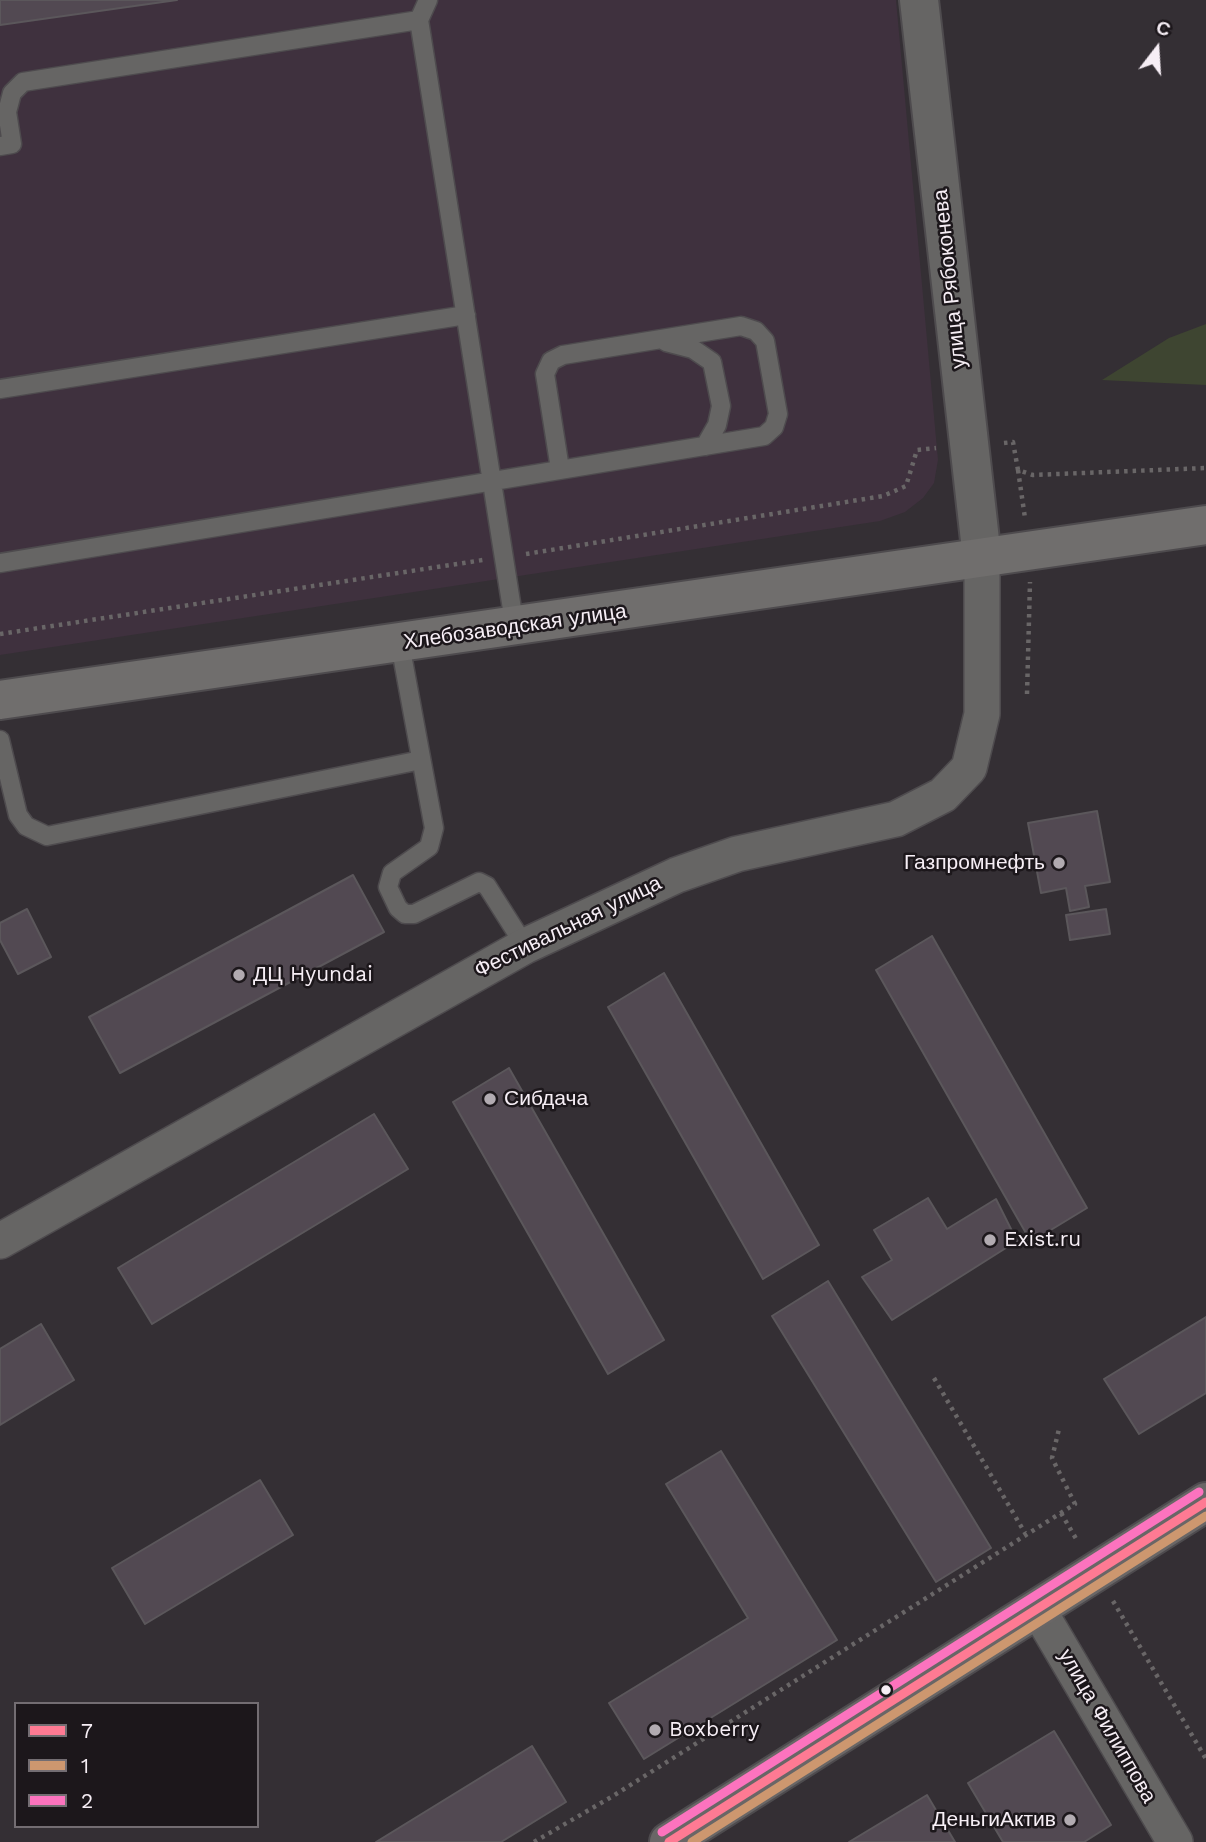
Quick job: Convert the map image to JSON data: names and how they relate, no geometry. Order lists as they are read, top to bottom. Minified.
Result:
{"streets":{"main road":["Хлебозаводская улица"],"street":["улица Рябоконева","Фестивальная улица","улица Филиппова"]},"crossings":[["улица Рябоконева","Хлебозаводская улица"],["улица Рябоконева","Фестивальная улица"],["Хлебозаводская улица","Фестивальная улица"]],"places":["Газпромнефть","ДЦ Hyundai","Сибдача","Exist.ru","Boxberry","ДеньгиАктив"],"lines":["transit line 2","transit line 7","transit line 1"],"legend":["7","1","2"],"north":"top"}
